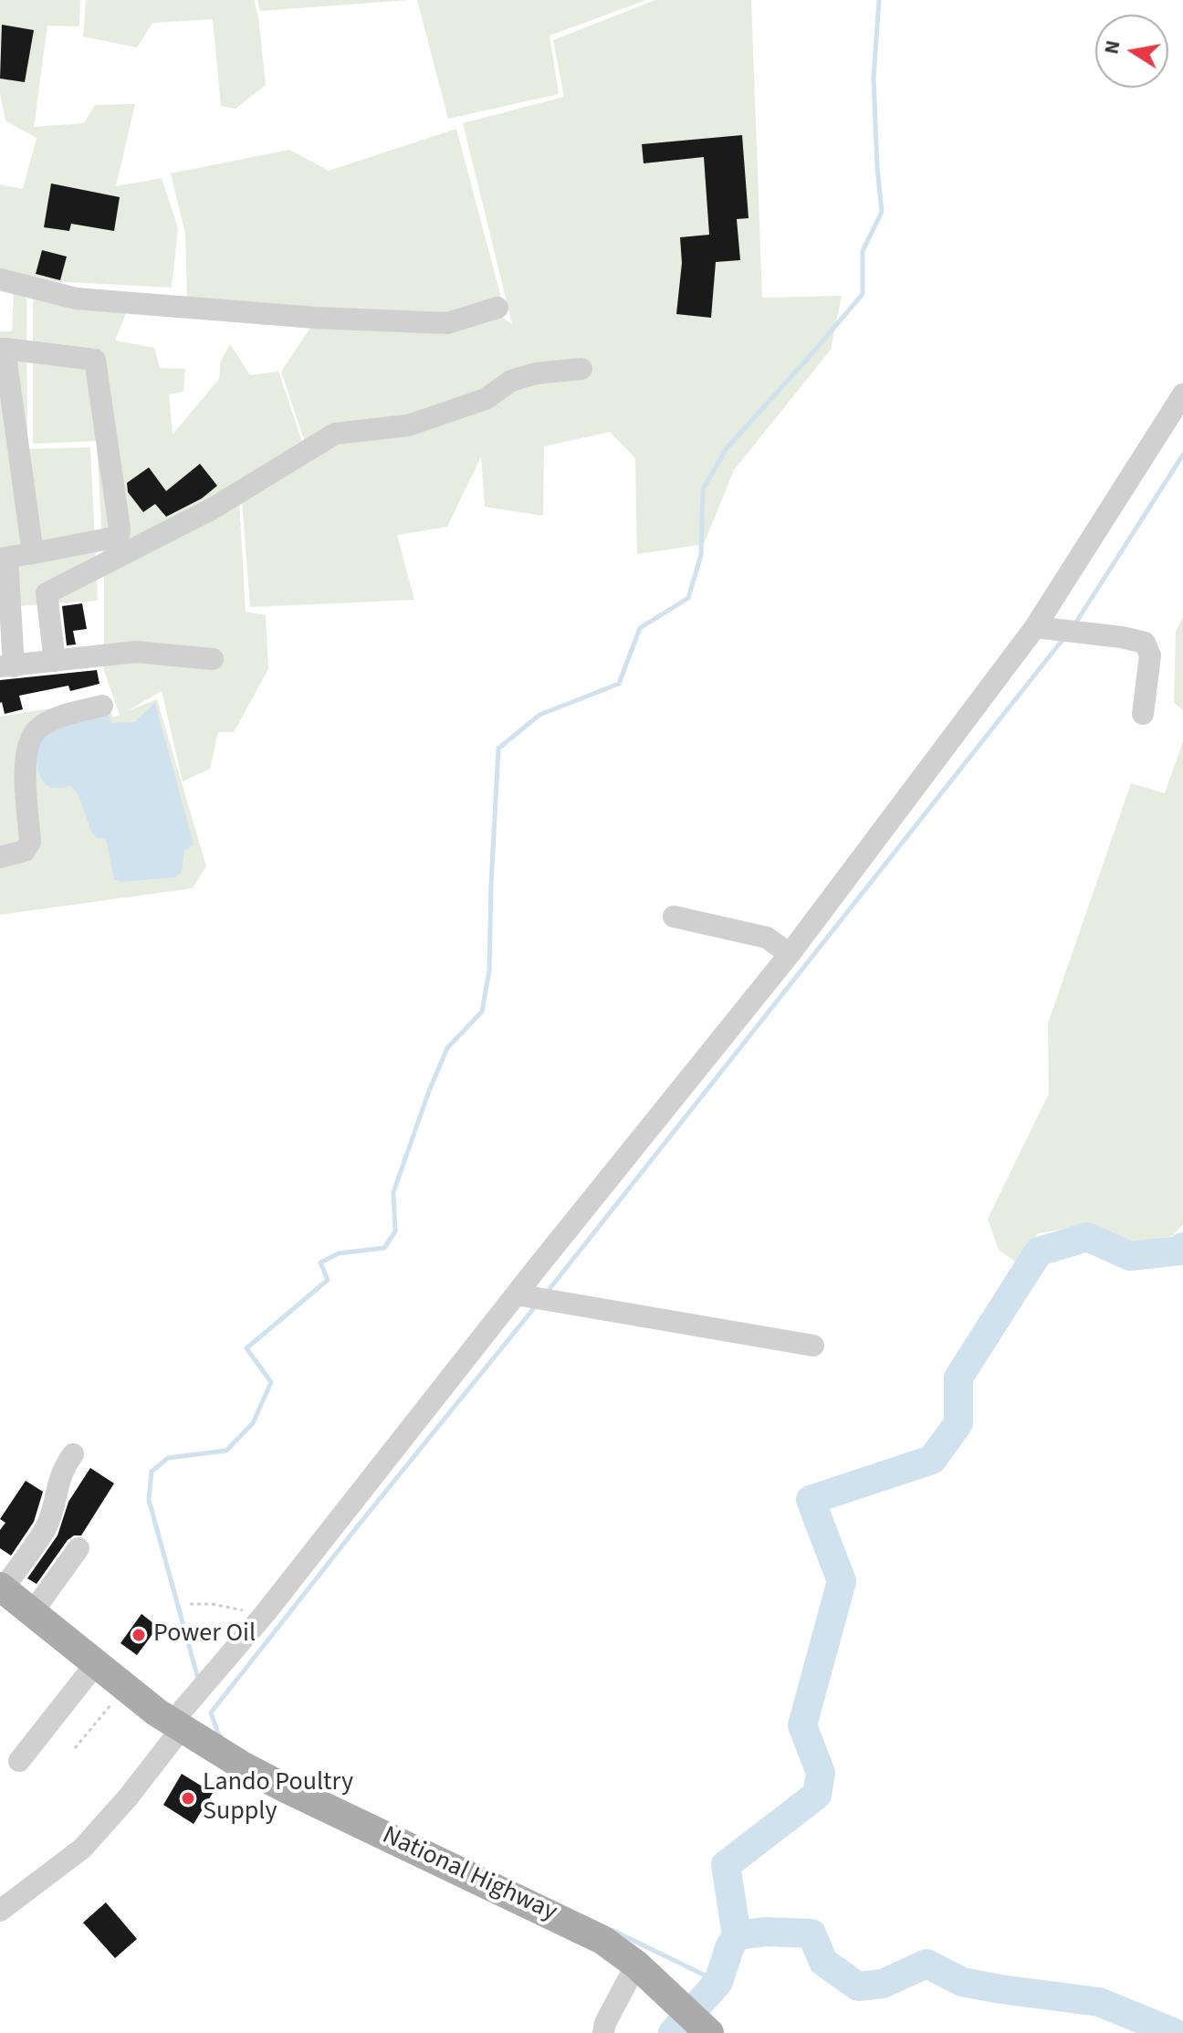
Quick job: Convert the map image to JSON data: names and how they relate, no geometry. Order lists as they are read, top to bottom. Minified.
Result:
{"streets":{"main road":["National Highway"]},"places":["Power Oil","Lando Poultry Supply"],"north":"left"}
